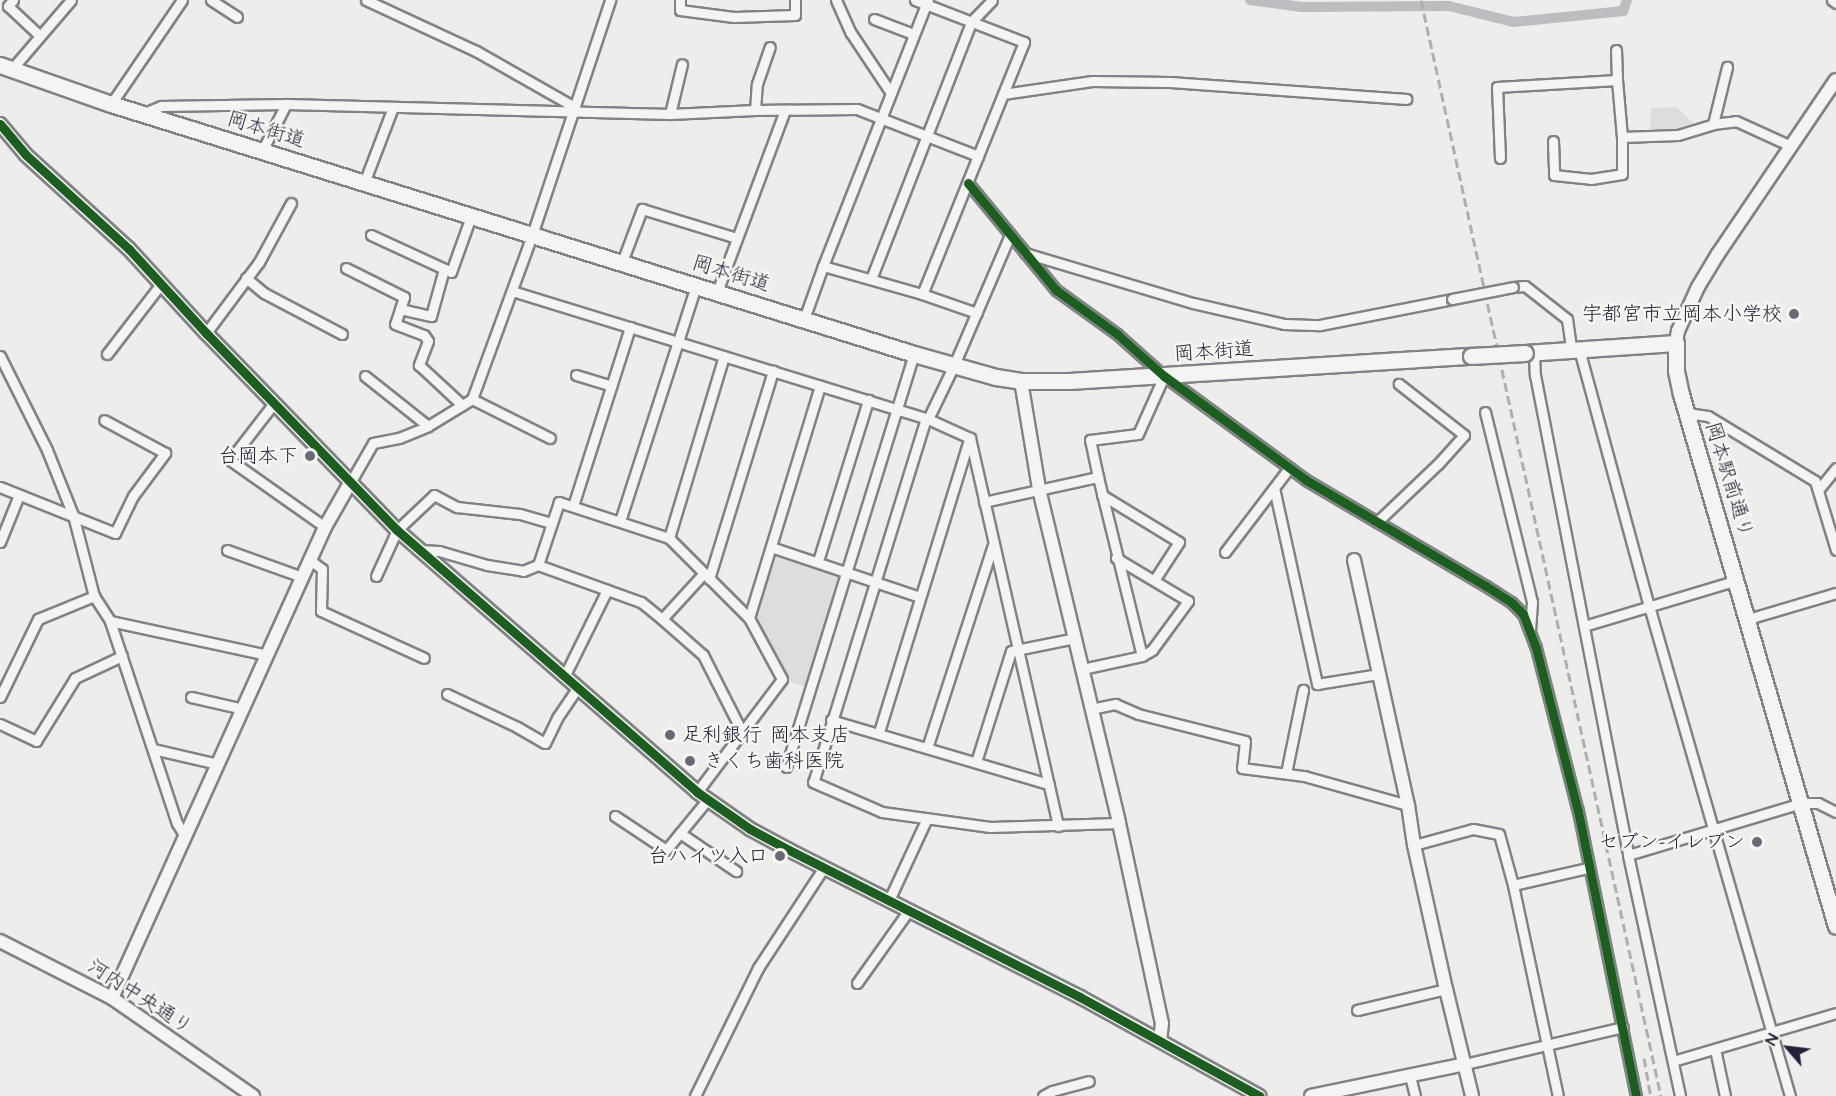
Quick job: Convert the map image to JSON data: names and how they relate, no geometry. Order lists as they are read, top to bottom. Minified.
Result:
{"streets":{"main road":["岡本街道","岡本駅前通り"],"street":["河内中央通り"]},"places":["宇都宮市立岡本小学校","台岡本下","足利銀行 岡本支店","きくち歯科医院","セブン-イレブン","台ハイツ入口"],"north":"top left"}
